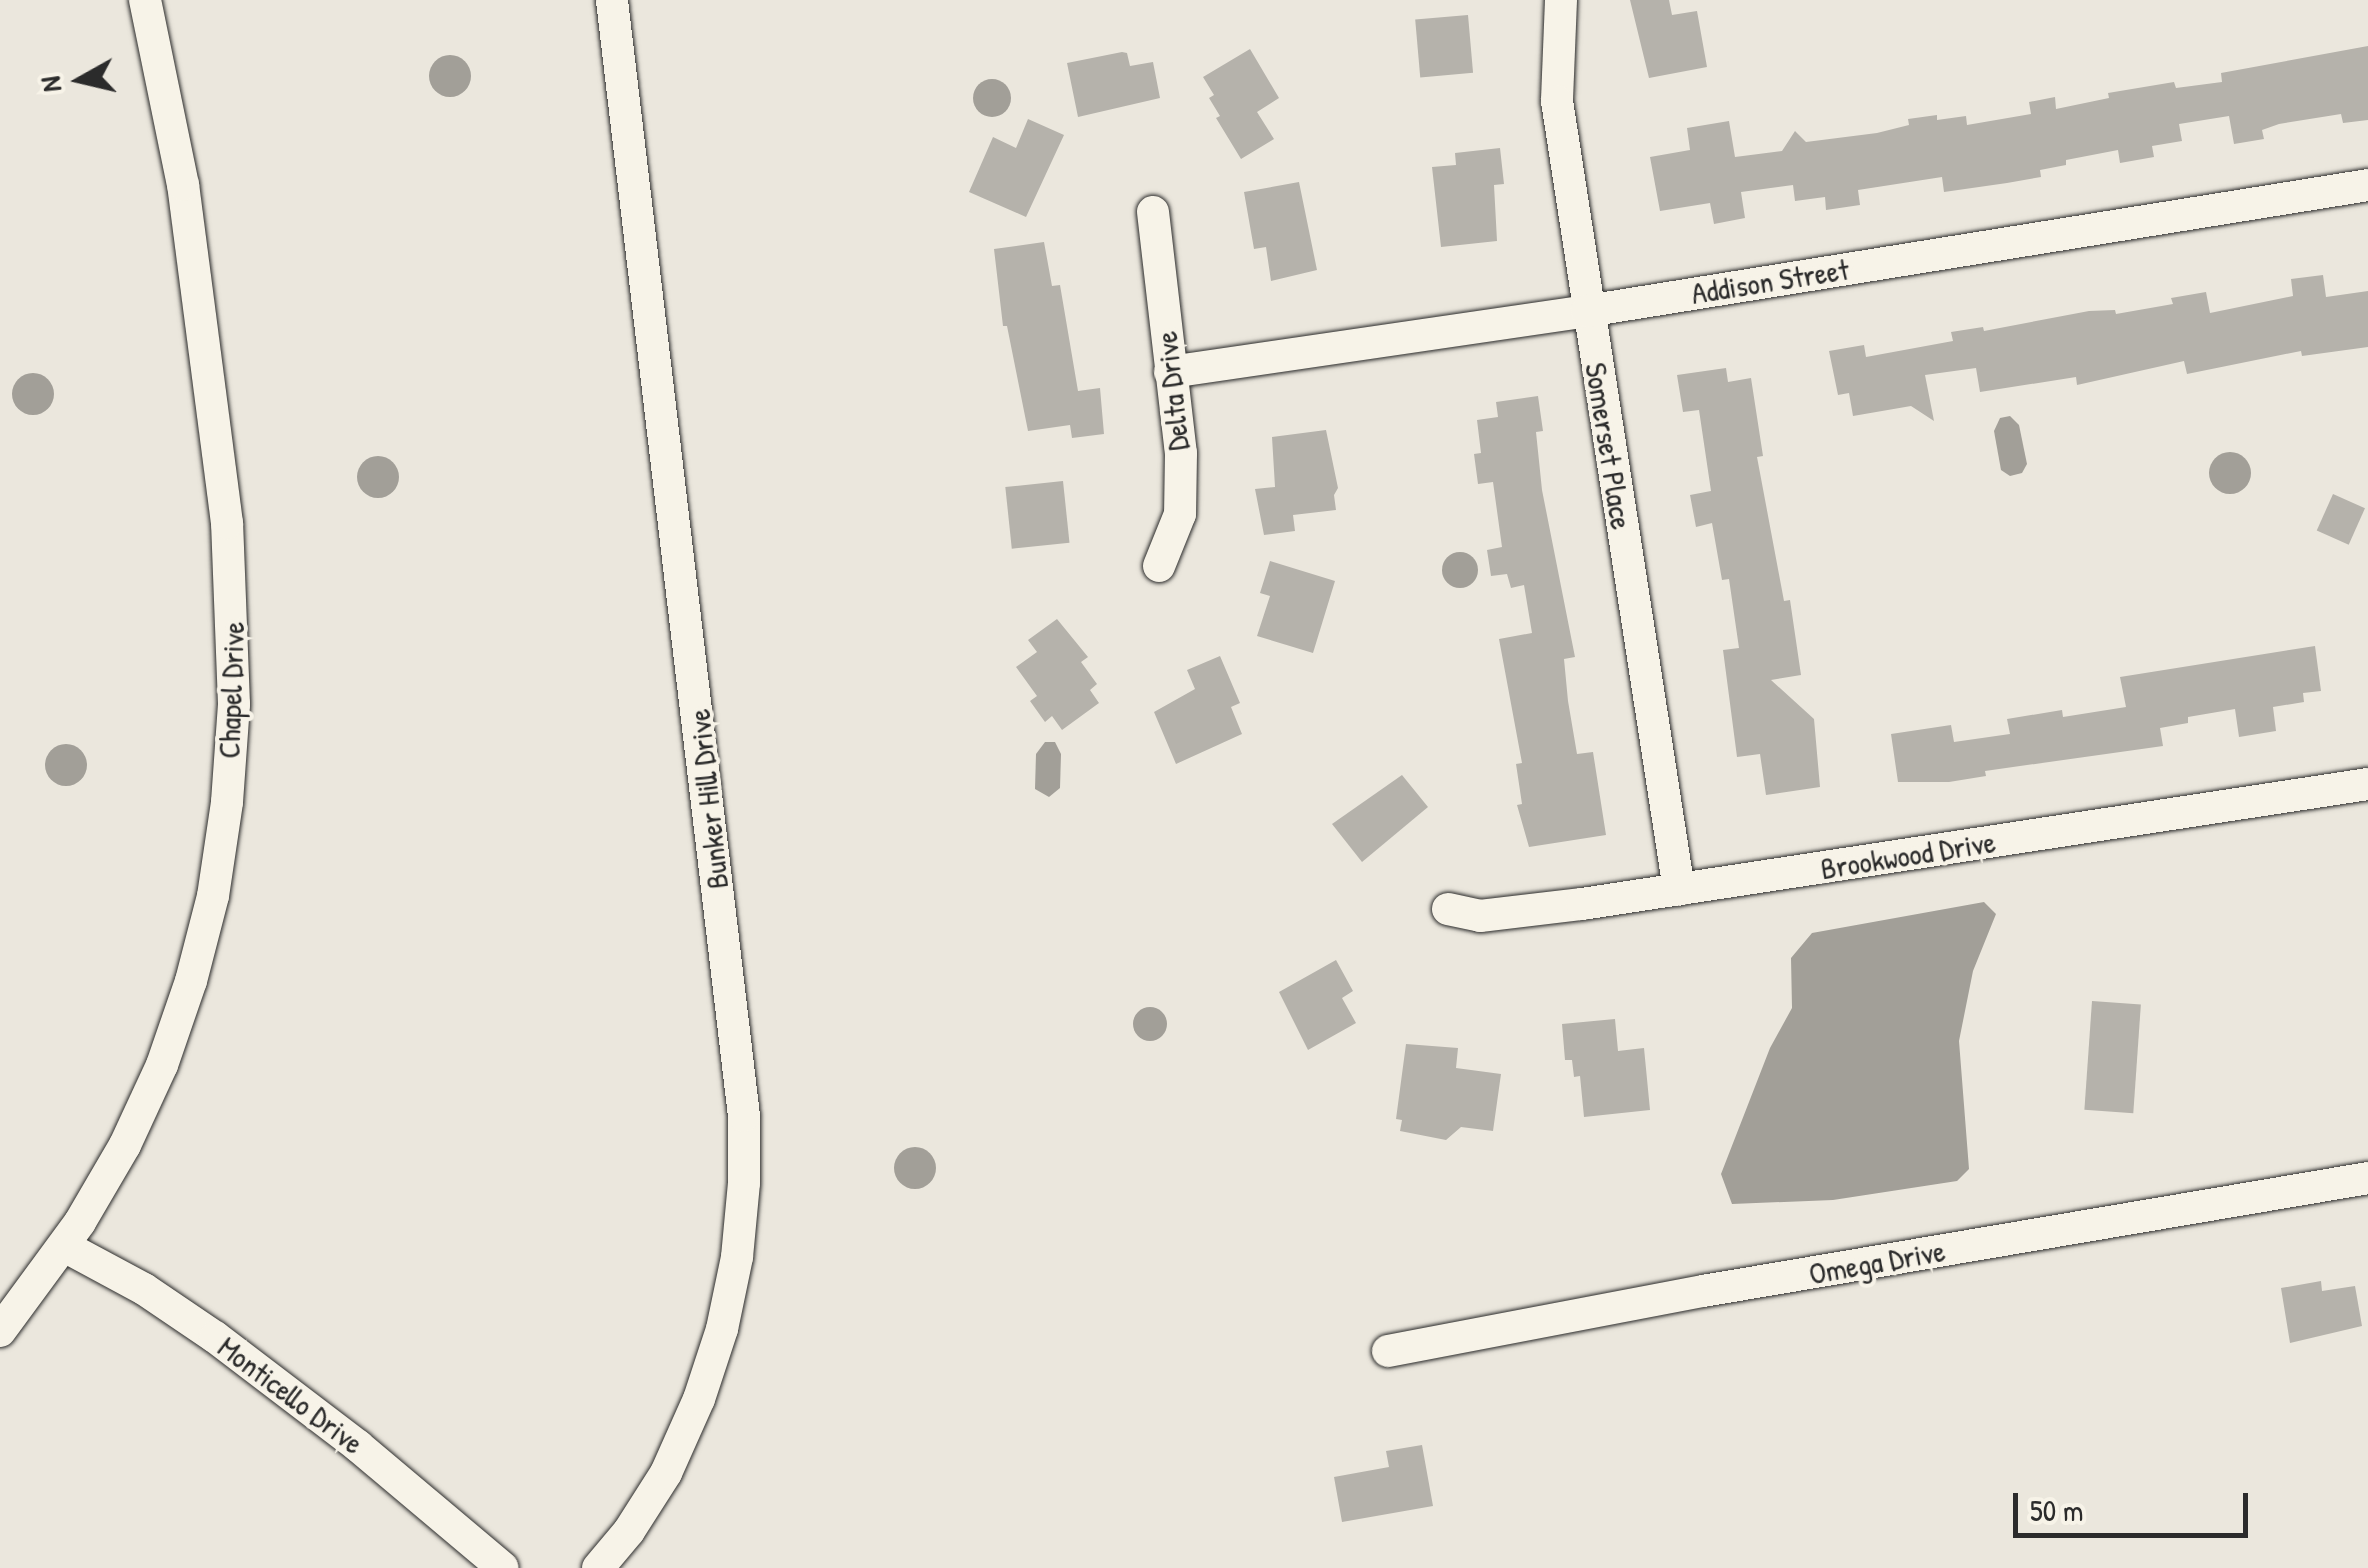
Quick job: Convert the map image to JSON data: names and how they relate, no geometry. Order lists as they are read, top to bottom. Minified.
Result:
{"streets":{"street":["Addison Street","Delta Drive","Somerset Place","Chapel Drive","Bunker Hill Drive","Brookwood Drive","Omega Drive","Monticello Drive"]},"crossings":[["Addison Street","Delta Drive"],["Addison Street","Somerset Place"],["Somerset Place","Brookwood Drive"],["Chapel Drive","Monticello Drive"]],"scale_bar":"50 m","north":"left"}
